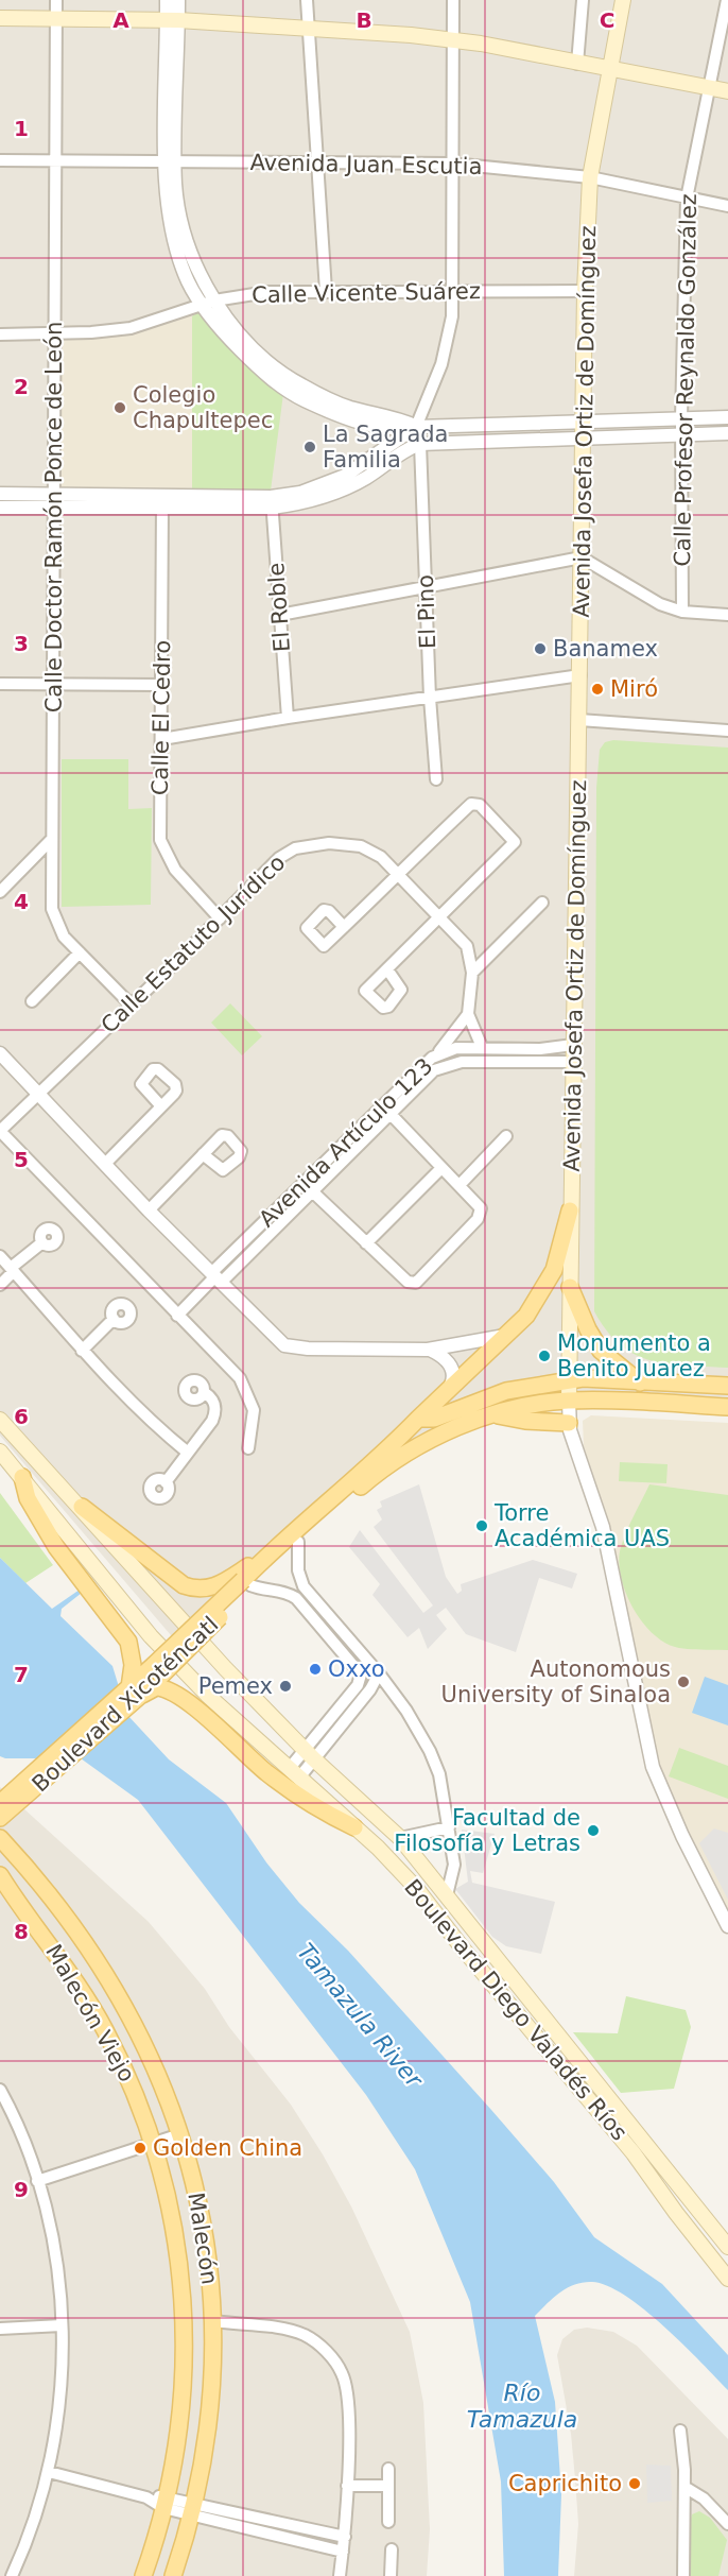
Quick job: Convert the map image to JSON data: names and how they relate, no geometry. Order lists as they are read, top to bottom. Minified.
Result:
{"streets":{"main road":["Avenida Josefa Ortiz de Domínguez","Boulevard Xicoténcatl","Boulevard Diego Valadés Ríos","Malecón Viejo","Malecón"],"street":["Avenida Juan Escutia","Calle Vicente Suárez","Calle Profesor Reynaldo González","Calle Doctor Ramón Ponce de León","El Roble","El Pino","Calle El Cedro","Calle Estatuto Jurídico","Avenida Artículo 123"]},"crossings":[["Avenida Juan Escutia","Calle Profesor Reynaldo González"],["Avenida Juan Escutia","Avenida Josefa Ortiz de Domínguez"],["Avenida Juan Escutia","Calle Doctor Ramón Ponce de León"],["Calle Vicente Suárez","Avenida Josefa Ortiz de Domínguez"],["Calle Vicente Suárez","Calle Doctor Ramón Ponce de León"],["Avenida Josefa Ortiz de Domínguez","Avenida Artículo 123"],["Calle Doctor Ramón Ponce de León","Calle Estatuto Jurídico"],["Calle El Cedro","Calle Estatuto Jurídico"]],"water":["Tamazula River","Río Tamazula"],"places":["Colegio Chapultepec","La Sagrada Familia","Banamex","Miró","Monumento a Benito Juarez","Torre Académica UAS","Oxxo","Autonomous University of Sinaloa","Pemex","Facultad de Filosofía y Letras","Golden China","Caprichito"],"grid":{"columns":["A","B","C"],"rows":["1","2","3","4","5","6","7","8","9"]}}
